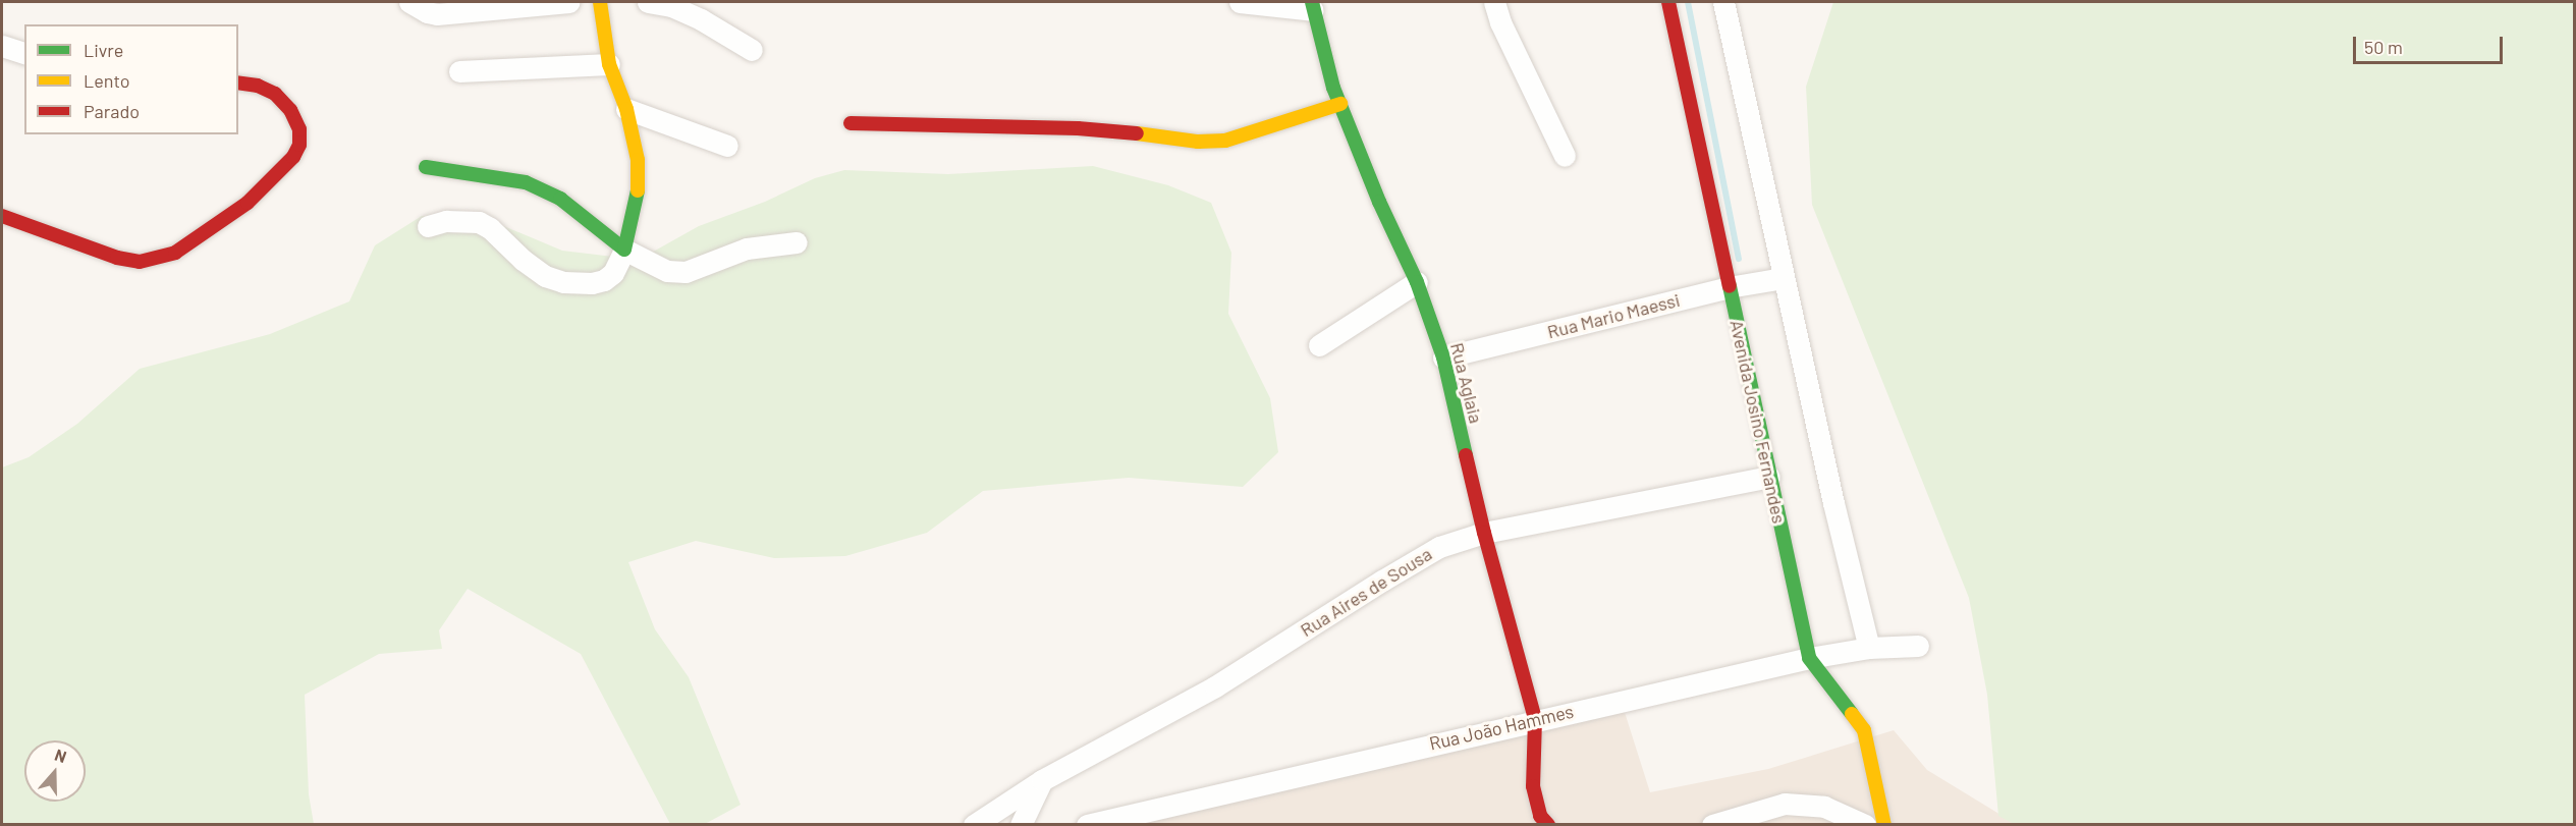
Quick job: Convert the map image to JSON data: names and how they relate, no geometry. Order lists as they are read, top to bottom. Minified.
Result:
{"streets":{"street":["Rua Mario Maessi","Rua Aglaia","Avenida Josino Fernandes","Rua Aires de Sousa","Rua João Hammes"]},"crossings":[["Rua Mario Maessi","Rua Aglaia"],["Rua Mario Maessi","Avenida Josino Fernandes"],["Rua Aglaia","Rua Aires de Sousa"],["Rua Aglaia","Rua João Hammes"],["Avenida Josino Fernandes","Rua Aires de Sousa"],["Avenida Josino Fernandes","Rua João Hammes"]],"legend":["Livre","Lento","Parado"],"scale_bar":"50 m","north":"top"}
